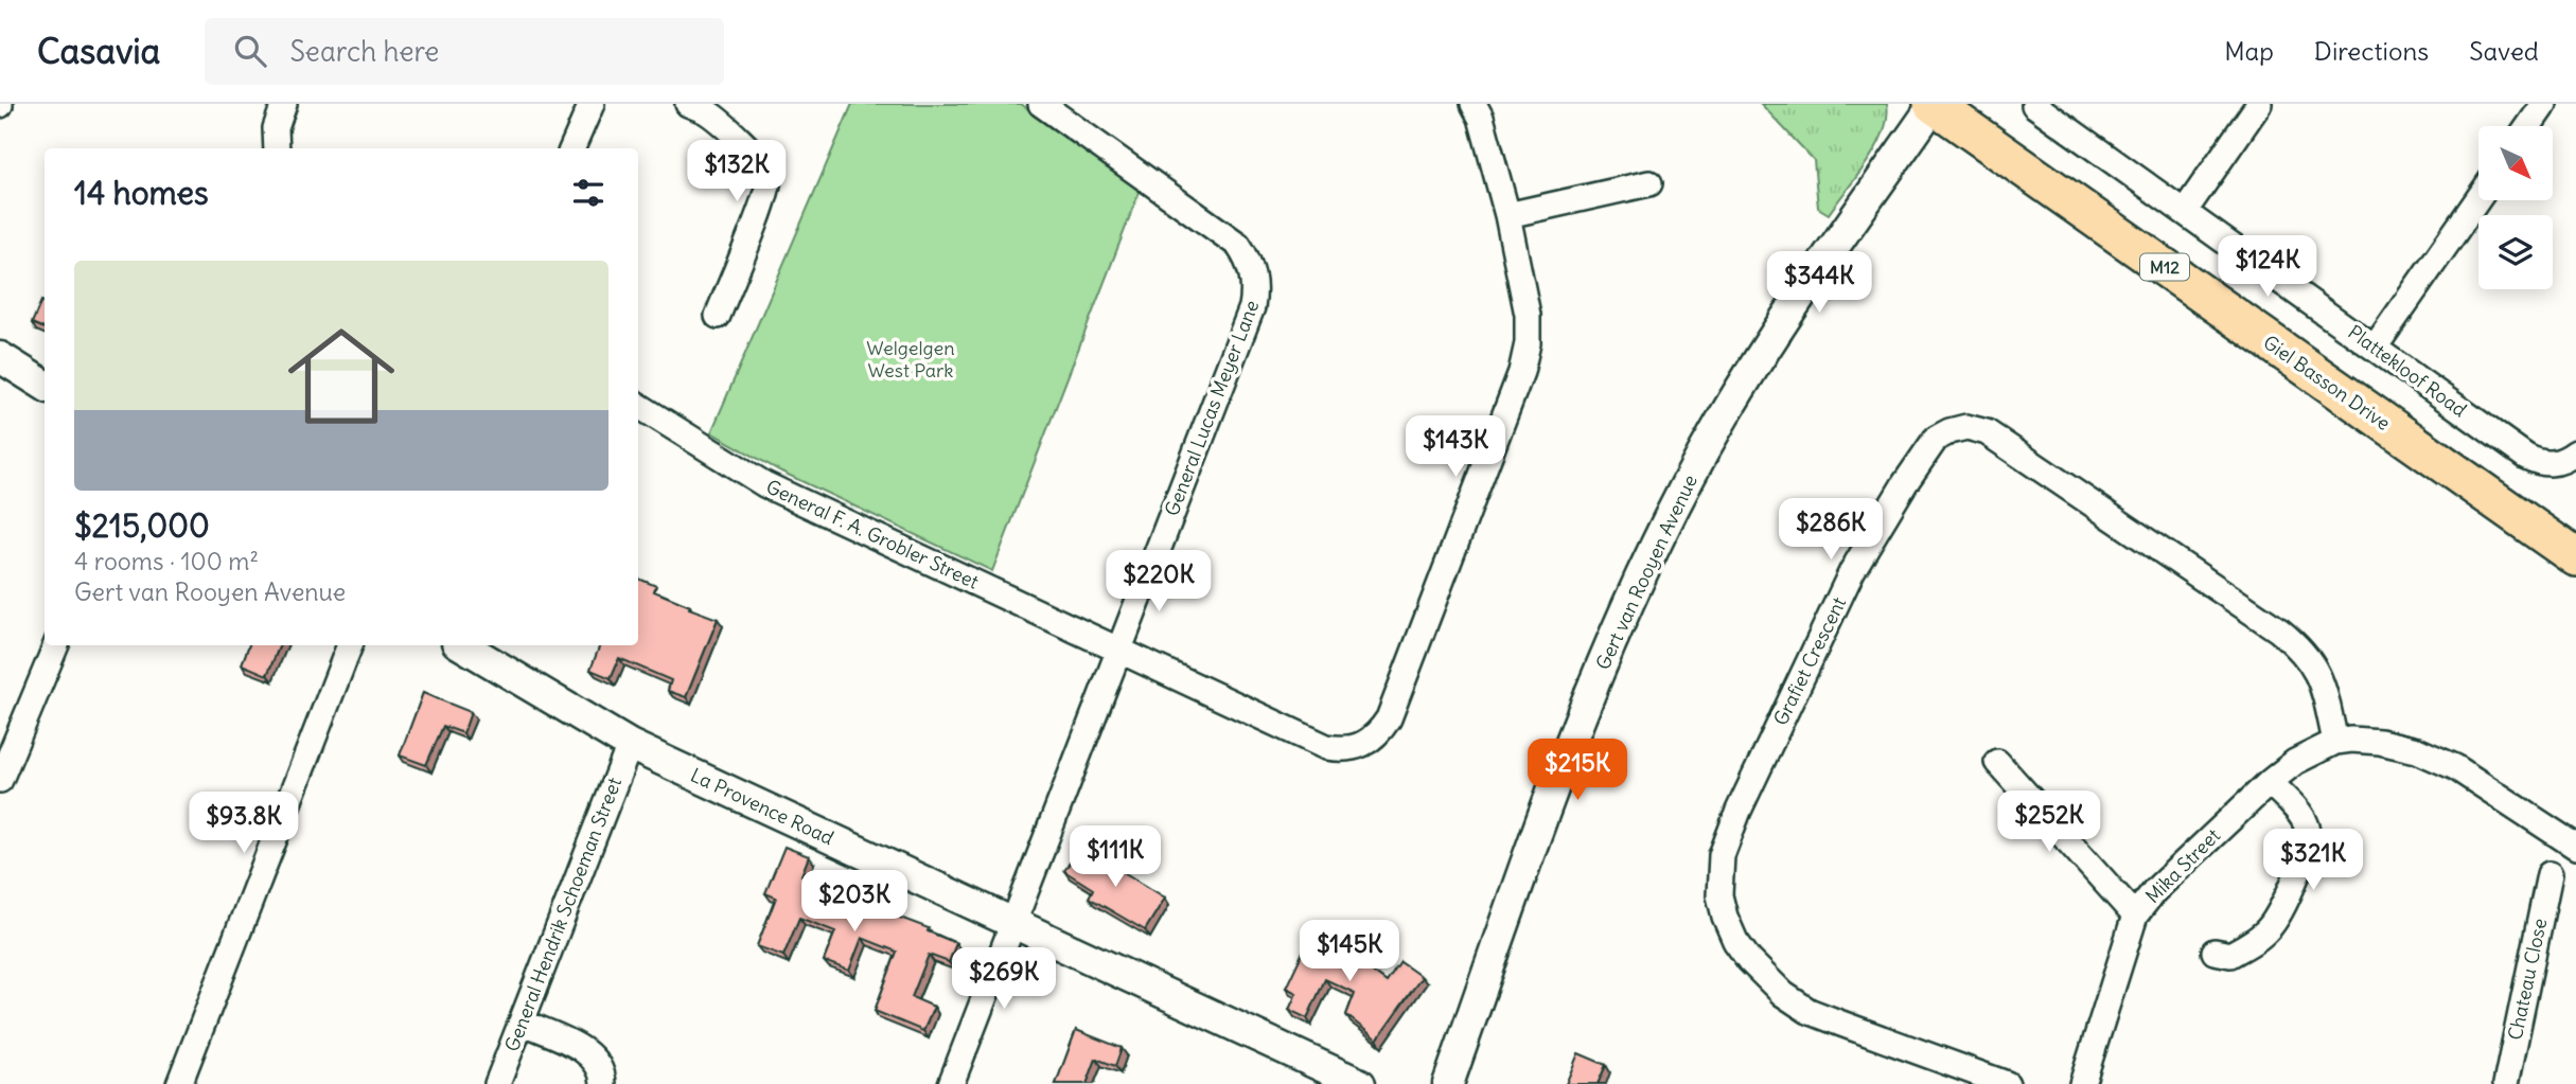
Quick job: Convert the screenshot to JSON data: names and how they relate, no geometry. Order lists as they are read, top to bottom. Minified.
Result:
{"streets":{"main road":["M12","Giel Basson Drive"],"street":["Plattekloof Road","General Lucas Meyer Lane","General F. A. Grobler Street","Gert van Rooyen Avenue","Grafiet Crescent","La Provence Road","Mika Street","General Hendrik Schoeman Street","Chateau Close"]},"crossings":[["Giel Basson Drive","Gert van Rooyen Avenue"],["General Lucas Meyer Lane","General F. A. Grobler Street"],["General Lucas Meyer Lane","La Provence Road"],["Grafiet Crescent","Mika Street"],["La Provence Road","General Hendrik Schoeman Street"]],"parks":["Welgelgen West Park"],"north":"bottom right","page":{"header":"Casavia","search":"Search here","nav":["Map","Directions","Saved"],"price":["$132K","$124K","$344K","$143K","$286K","$220K","$215K","$252K","$93.8K","$111K","$321K","$203K","$145K","$269K"],"heading":"14 homes","list":[{"name":"$215,000","note":"4 rooms · 100 m² · Gert van Rooyen Avenue"}]}}
